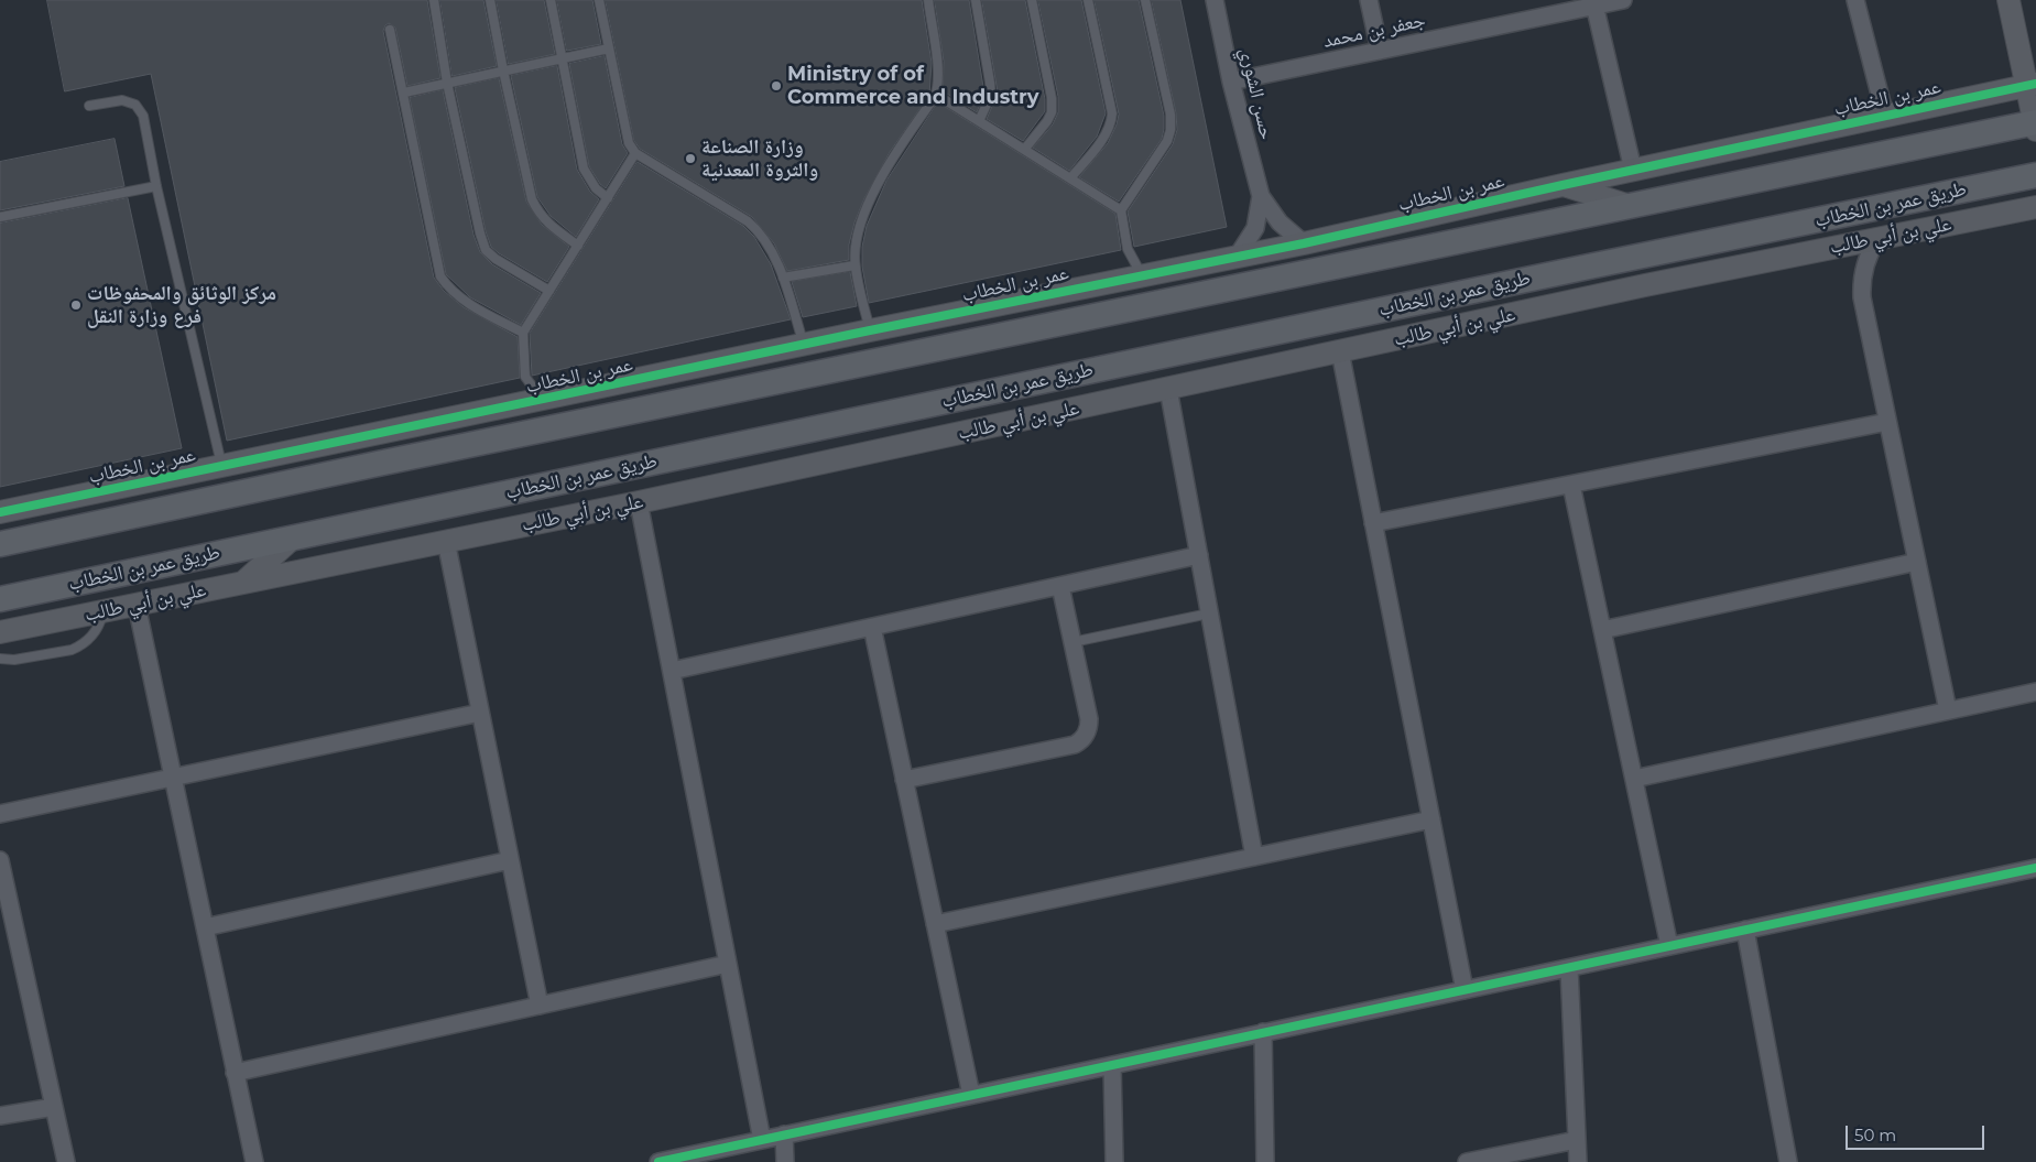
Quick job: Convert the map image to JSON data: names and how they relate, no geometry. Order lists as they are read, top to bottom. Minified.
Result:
{"streets":{"main road":["طريق عمر بن الخطاب"],"street":["جعفر بن محمد","حسن الشوري","عمر بن الخطاب","علي بن أبي طالب"]},"crossings":[["جعفر بن محمد","حسن الشوري"],["حسن الشوري","عمر بن الخطاب"]],"places":["Ministry of of Commerce and Industry","وزارة الصناعة والثروة المعدنية","مركز الوثائق والمحفوظات فرع وزارة النقل"],"scale_bar":"50 m"}
